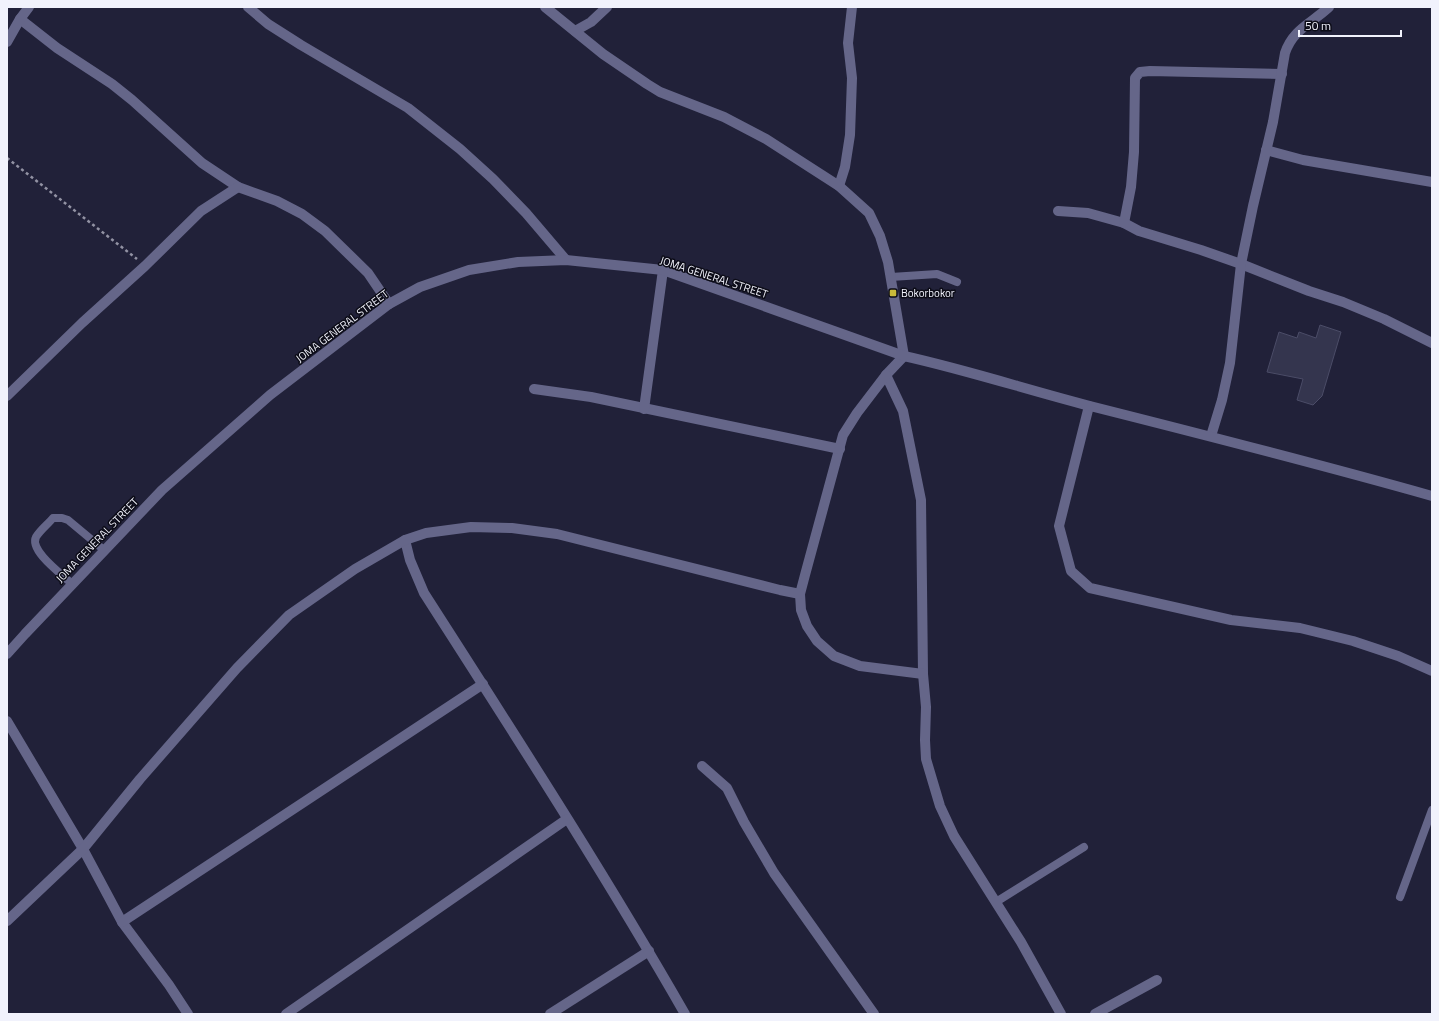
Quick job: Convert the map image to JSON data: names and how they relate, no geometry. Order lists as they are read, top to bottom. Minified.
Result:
{"streets":{"street":["JOMA GENERAL STREET"]},"places":{"transit":["Bokorbokor"]},"scale_bar":"50 m"}
